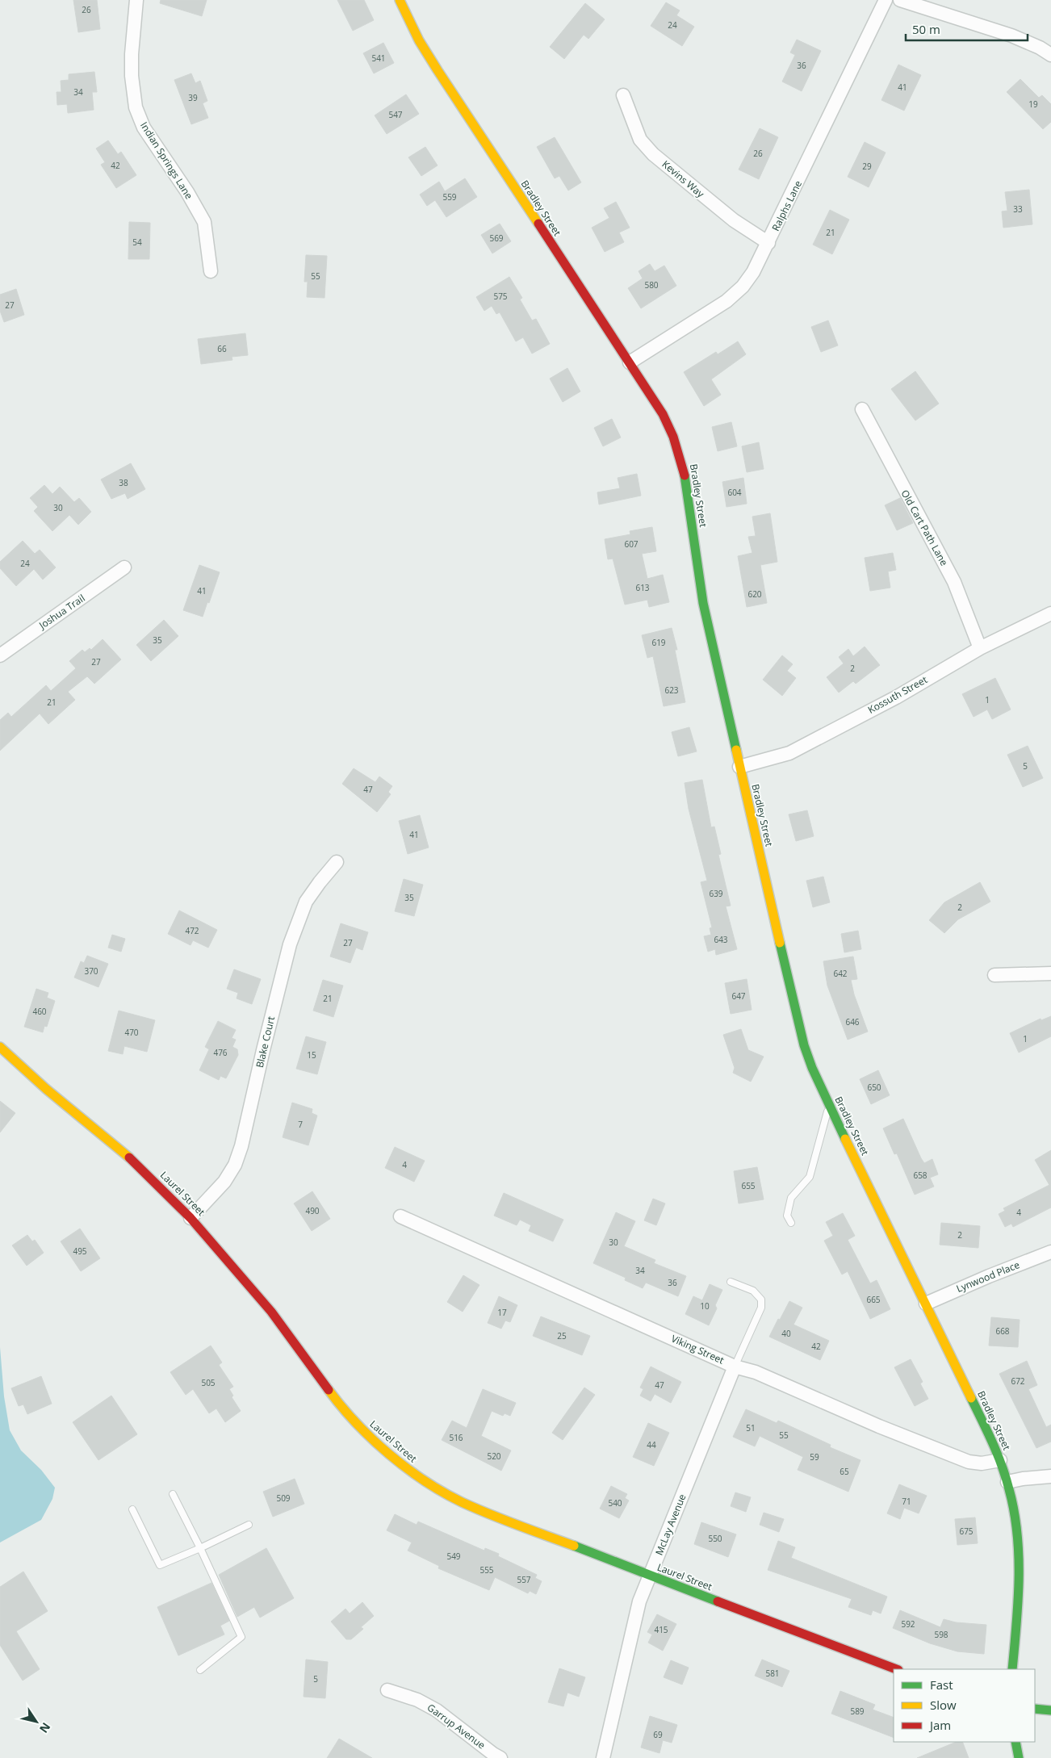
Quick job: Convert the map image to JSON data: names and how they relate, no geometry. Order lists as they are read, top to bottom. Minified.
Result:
{"streets":{"street":["Indian Springs Lane","Kevins Way","Ralphs Lane","Bradley Street","Old Cart Path Lane","Joshua Trail","Kossuth Street","Blake Court","Laurel Street","Lynwood Place","Viking Street","McLay Avenue","Garrup Avenue"]},"crossings":[["Kevins Way","Ralphs Lane"],["Ralphs Lane","Bradley Street"],["Bradley Street","Kossuth Street"],["Bradley Street","Lynwood Place"],["Bradley Street","Viking Street"],["Old Cart Path Lane","Kossuth Street"],["Blake Court","Laurel Street"],["Laurel Street","McLay Avenue"],["Viking Street","McLay Avenue"]],"house_numbers":["26","24","541","36","41","34","39","19","547","26","42","29","559","33","21","569","54","55","580","575","27","66","38","604","30","607","24","613","41","620","35","619","27","2","623","1","21","5","47","41","639","35","2","472","643","27","370","642","647","21","460","646","470","1","476","15","650","7","4","658","655","490","4","2","30","495","34","36","665","10","17","668","40","25","42","672","505","47","51","55","516","44","520","59","65","509","71","540","675","550","549","555","557","592","415","598","581","5","589","69"],"legend":["Fast","Slow","Jam"],"scale_bar":"50 m","north":"bottom right"}
